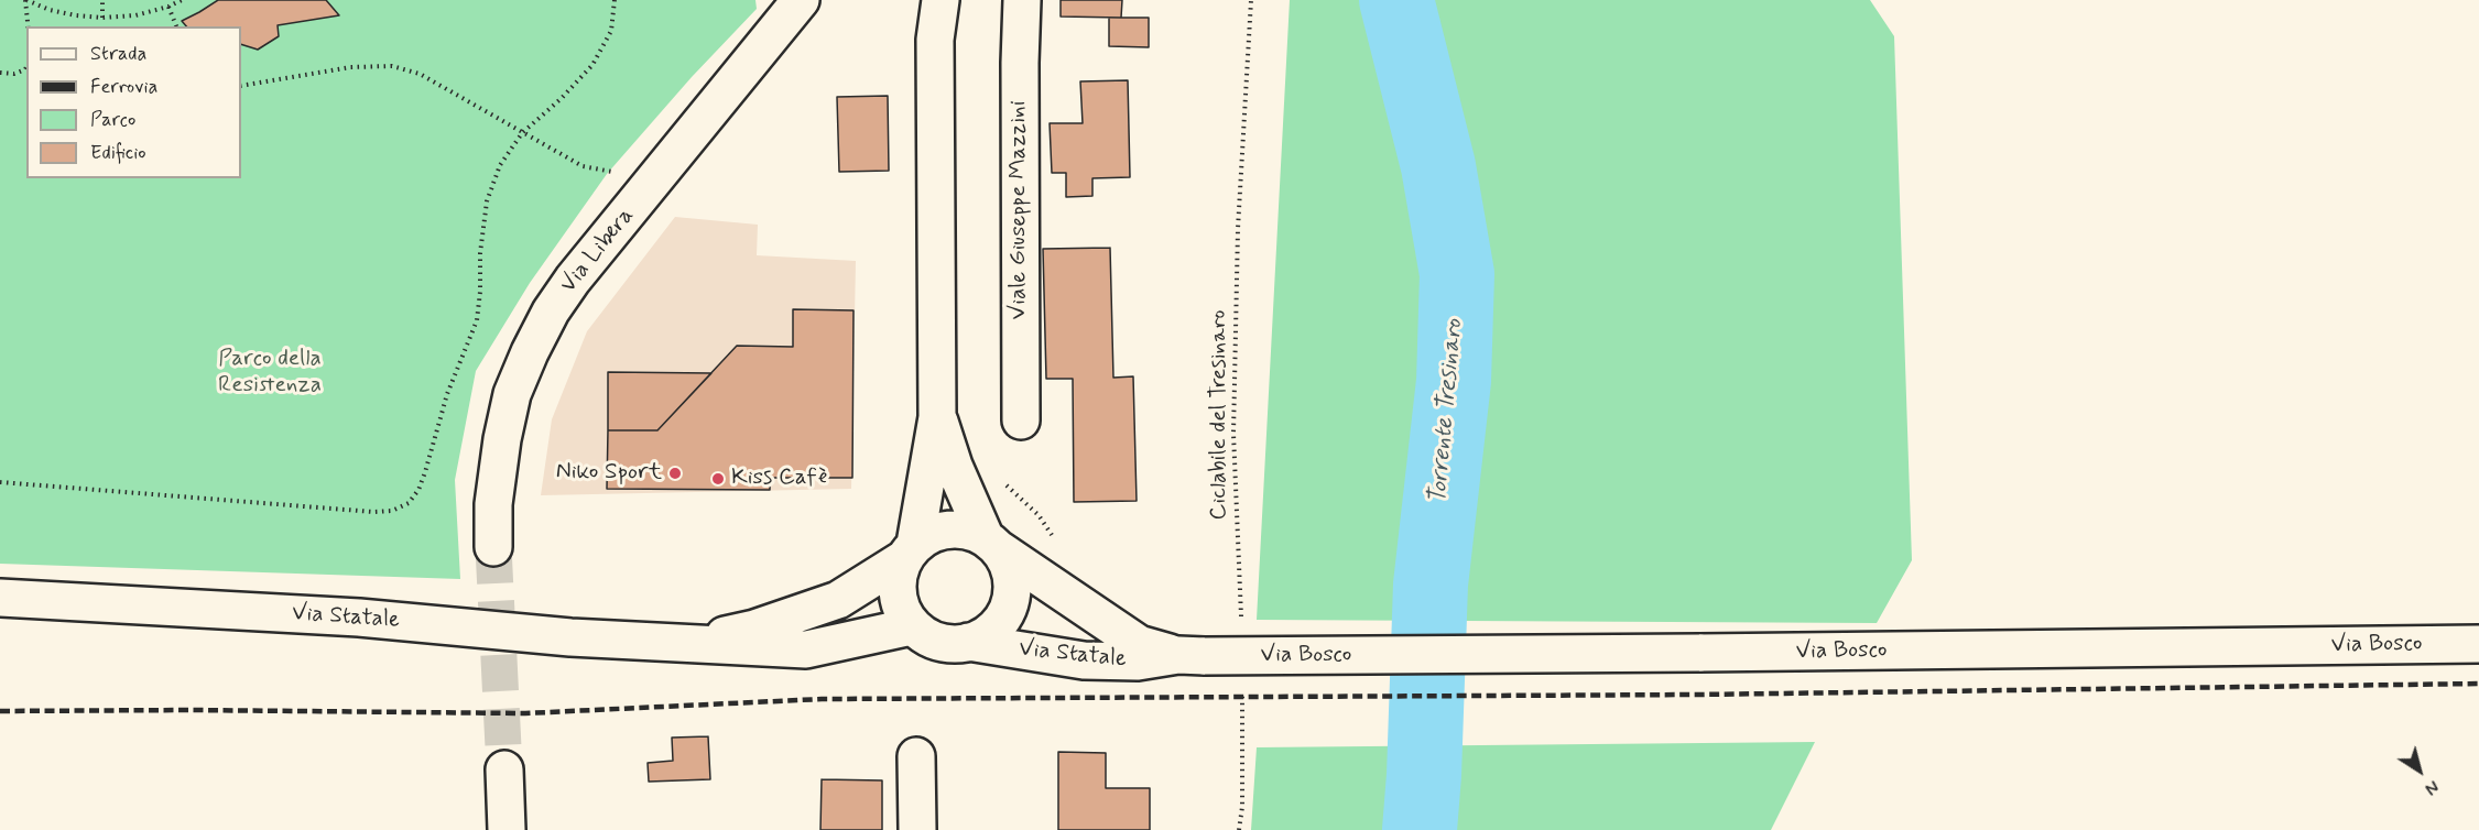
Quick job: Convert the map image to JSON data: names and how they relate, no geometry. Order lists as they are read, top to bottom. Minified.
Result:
{"streets":{"main road":["Viale Giuseppe Mazzini","Via Libera","Via Statale","Via Bosco"],"path":["Ciclabile del Tresinaro"]},"crossings":[["Via Statale","Via Bosco"]],"water":["Torrente Tresinaro"],"parks":["Parco della Resistenza"],"places":["Niko Sport","Kiss Cafè"],"legend":["Strada","Ferrovia","Parco","Edificio"],"north":"bottom right"}
